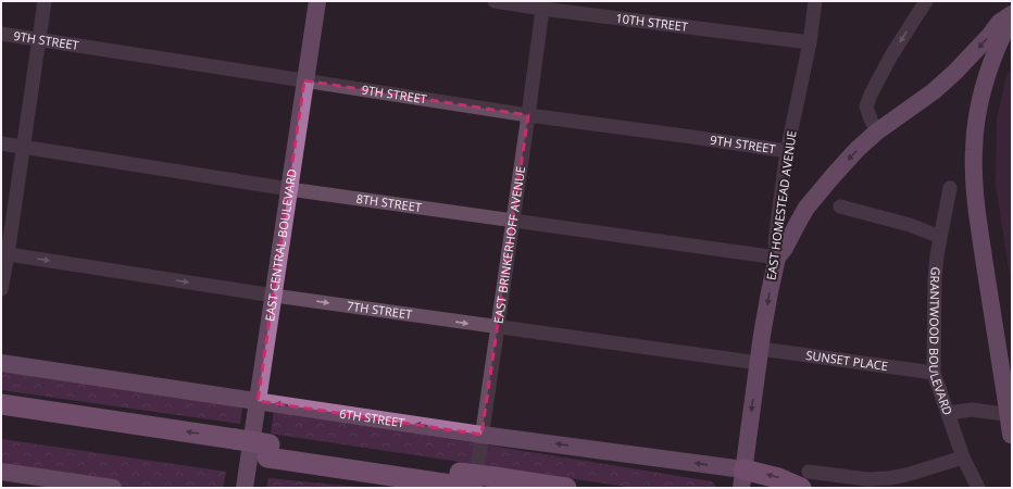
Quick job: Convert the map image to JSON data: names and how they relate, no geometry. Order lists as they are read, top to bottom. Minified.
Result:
{"streets":{"main road":["EAST HOMESTEAD AVENUE","EAST CENTRAL BOULEVARD","6TH STREET"],"street":["10TH STREET","9TH STREET","8TH STREET","EAST BRINKERHOFF AVENUE","7TH STREET","GRANTWOOD BOULEVARD","SUNSET PLACE"]},"crossings":[["10TH STREET","EAST HOMESTEAD AVENUE"],["10TH STREET","EAST BRINKERHOFF AVENUE"],["9TH STREET","EAST HOMESTEAD AVENUE"],["9TH STREET","EAST CENTRAL BOULEVARD"],["9TH STREET","EAST BRINKERHOFF AVENUE"],["8TH STREET","EAST HOMESTEAD AVENUE"],["8TH STREET","EAST CENTRAL BOULEVARD"],["8TH STREET","EAST BRINKERHOFF AVENUE"],["EAST HOMESTEAD AVENUE","7TH STREET"],["EAST HOMESTEAD AVENUE","SUNSET PLACE"],["EAST HOMESTEAD AVENUE","6TH STREET"],["EAST CENTRAL BOULEVARD","7TH STREET"],["EAST CENTRAL BOULEVARD","6TH STREET"],["EAST BRINKERHOFF AVENUE","7TH STREET"],["EAST BRINKERHOFF AVENUE","6TH STREET"],["7TH STREET","SUNSET PLACE"],["GRANTWOOD BOULEVARD","SUNSET PLACE"]],"one_way":["EAST HOMESTEAD AVENUE","7TH STREET","6TH STREET"]}
